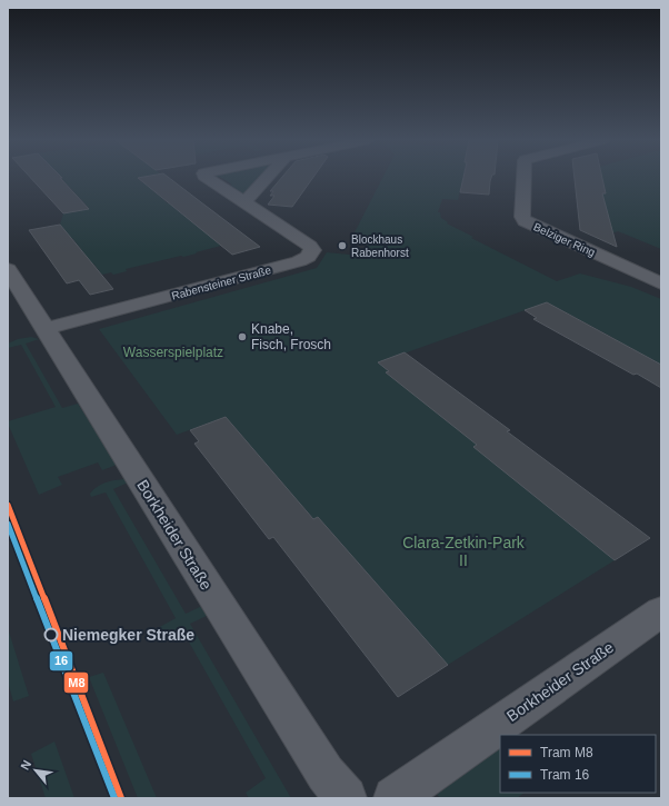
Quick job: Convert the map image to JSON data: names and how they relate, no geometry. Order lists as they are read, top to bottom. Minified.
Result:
{"streets":{"street":["Belziger Ring","Rabensteiner Straße","Borkheider Straße"]},"crossings":[["Rabensteiner Straße","Borkheider Straße"]],"parks":["Wasserspielplatz","Clara-Zetkin-Park II"],"places":["Blockhaus Rabenhorst","Knabe, Fisch, Frosch","Niemegker Straße"],"lines":["tram line M8","tram line 16"],"legend":["Tram M8","Tram 16"],"north":"top left"}
